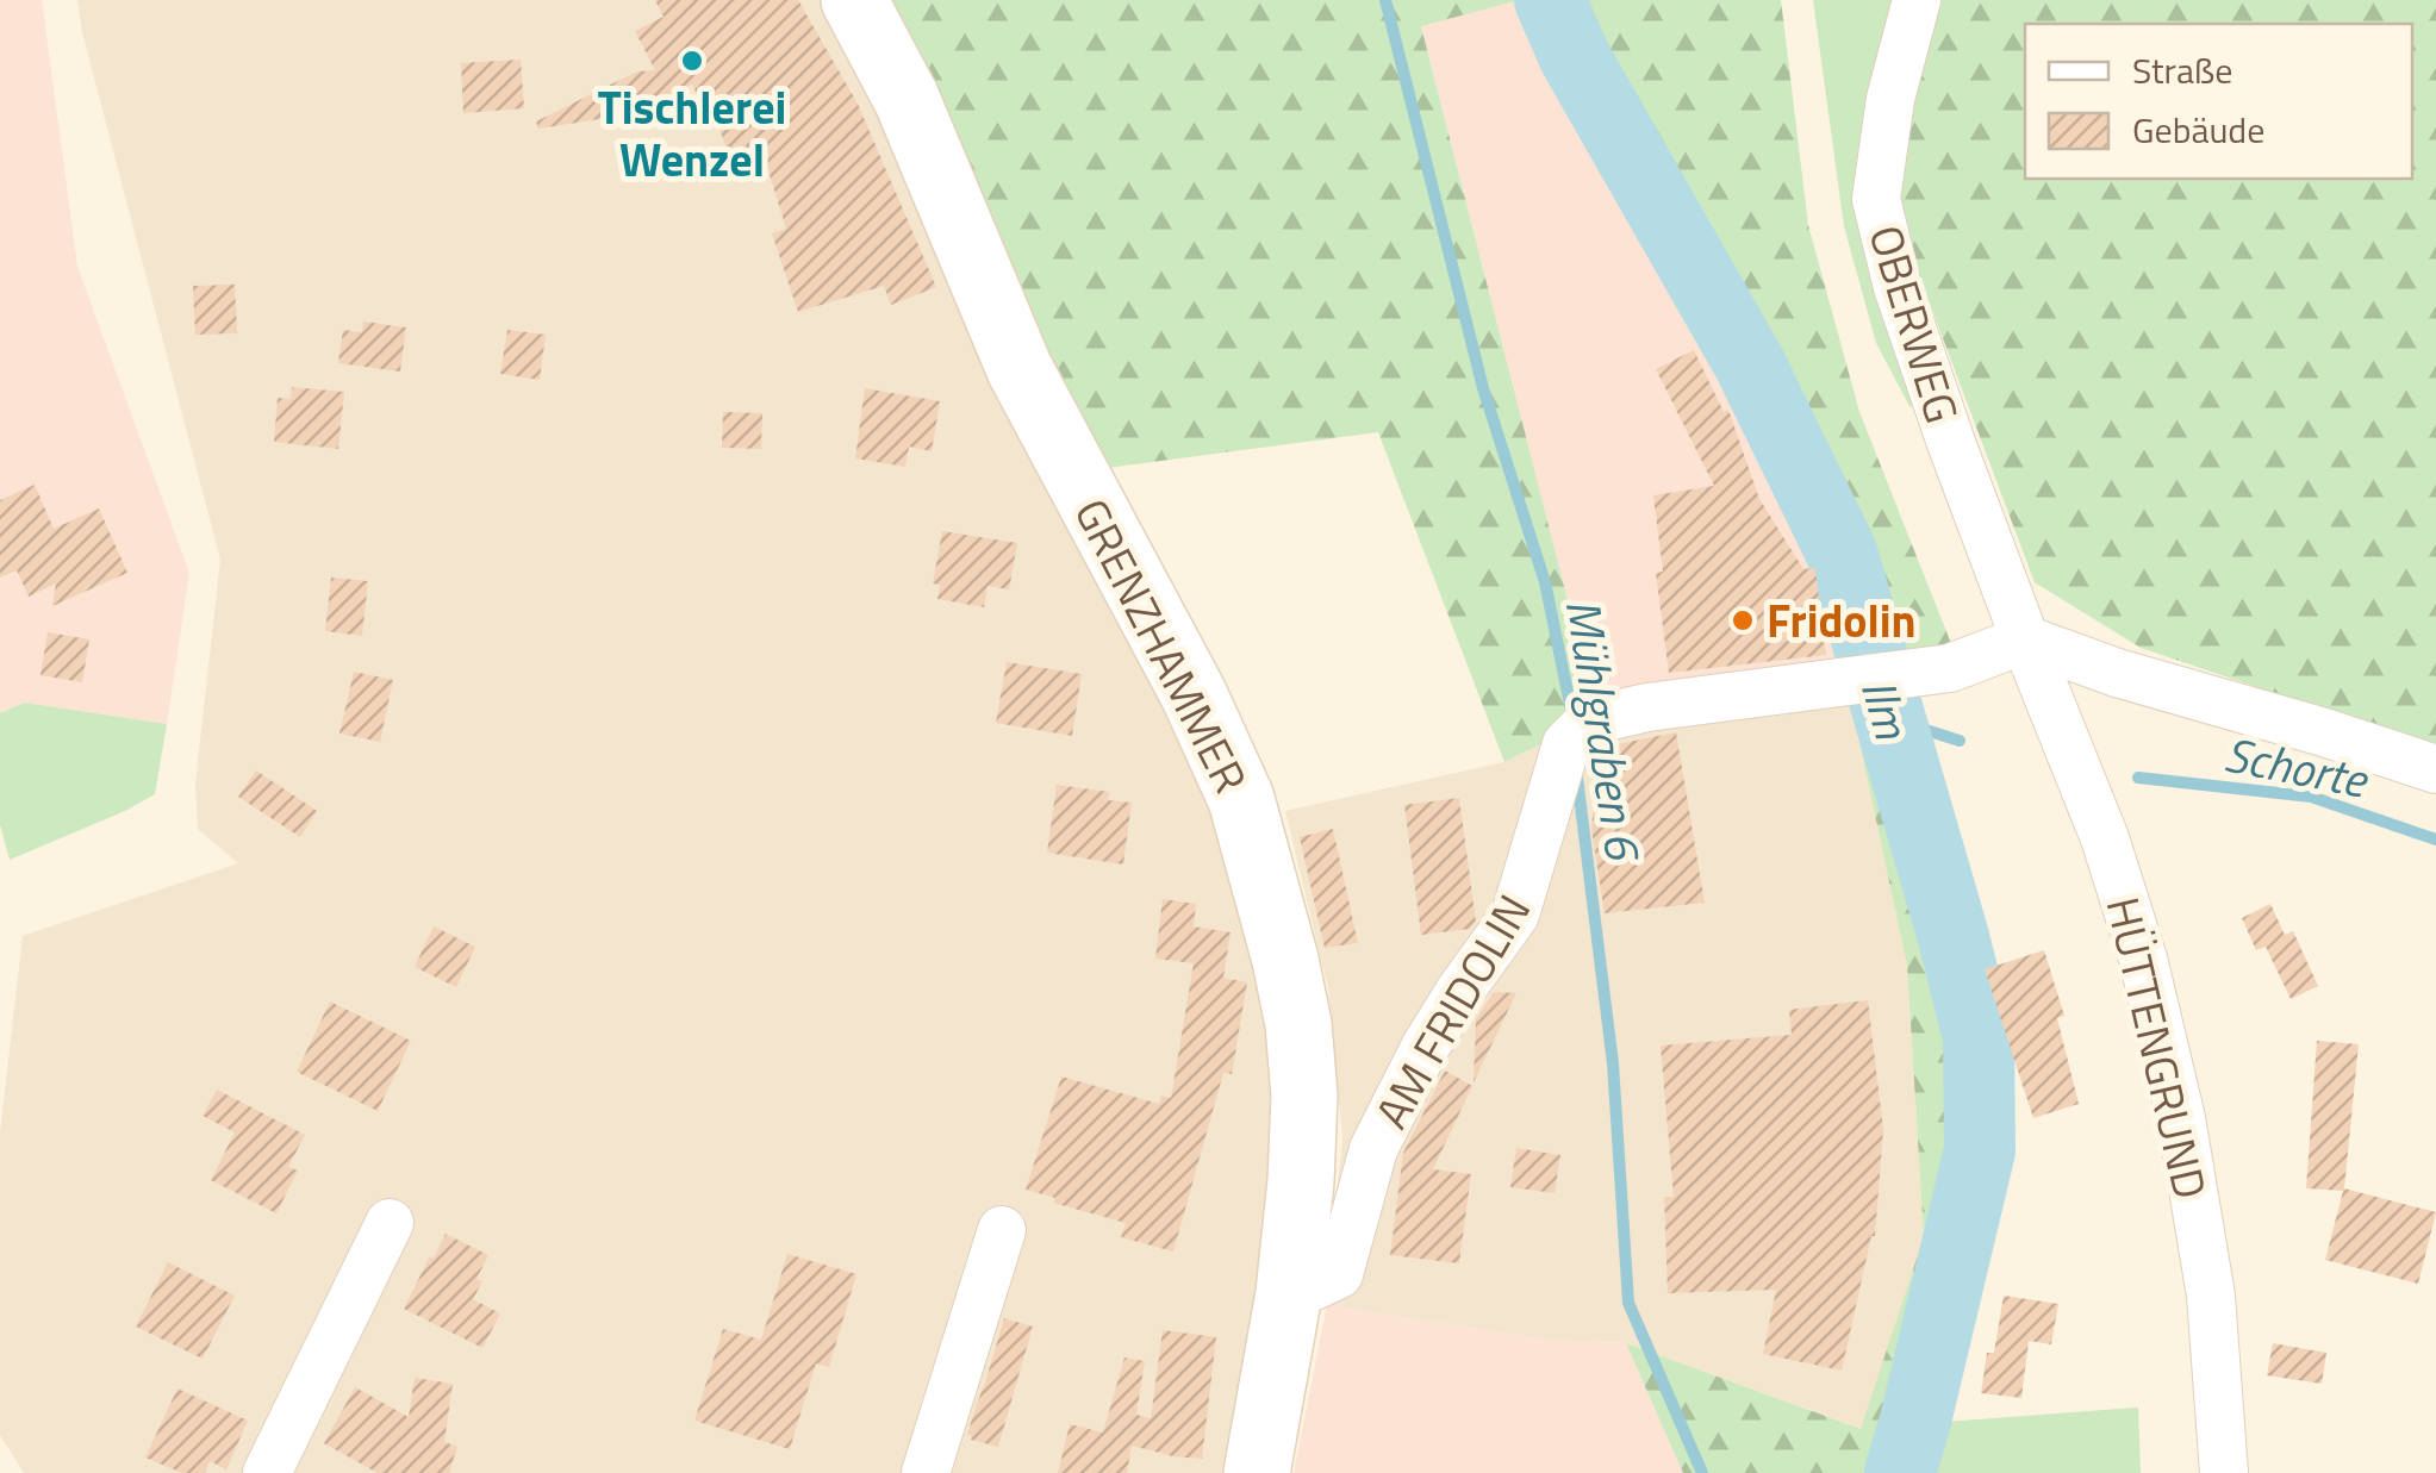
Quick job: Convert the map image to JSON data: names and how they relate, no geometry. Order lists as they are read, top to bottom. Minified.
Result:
{"streets":{"main road":["GRENZHAMMER"],"street":["OBERWEG","AM FRIDOLIN","HÜTTENGRUND"]},"crossings":[["OBERWEG","AM FRIDOLIN"],["OBERWEG","HÜTTENGRUND"],["GRENZHAMMER","AM FRIDOLIN"],["AM FRIDOLIN","HÜTTENGRUND"]],"water":["Ilm","Mühlgraben 6","Schorte"],"places":["Tischlerei Wenzel","Fridolin"],"legend":["Straße","Gebäude"]}
